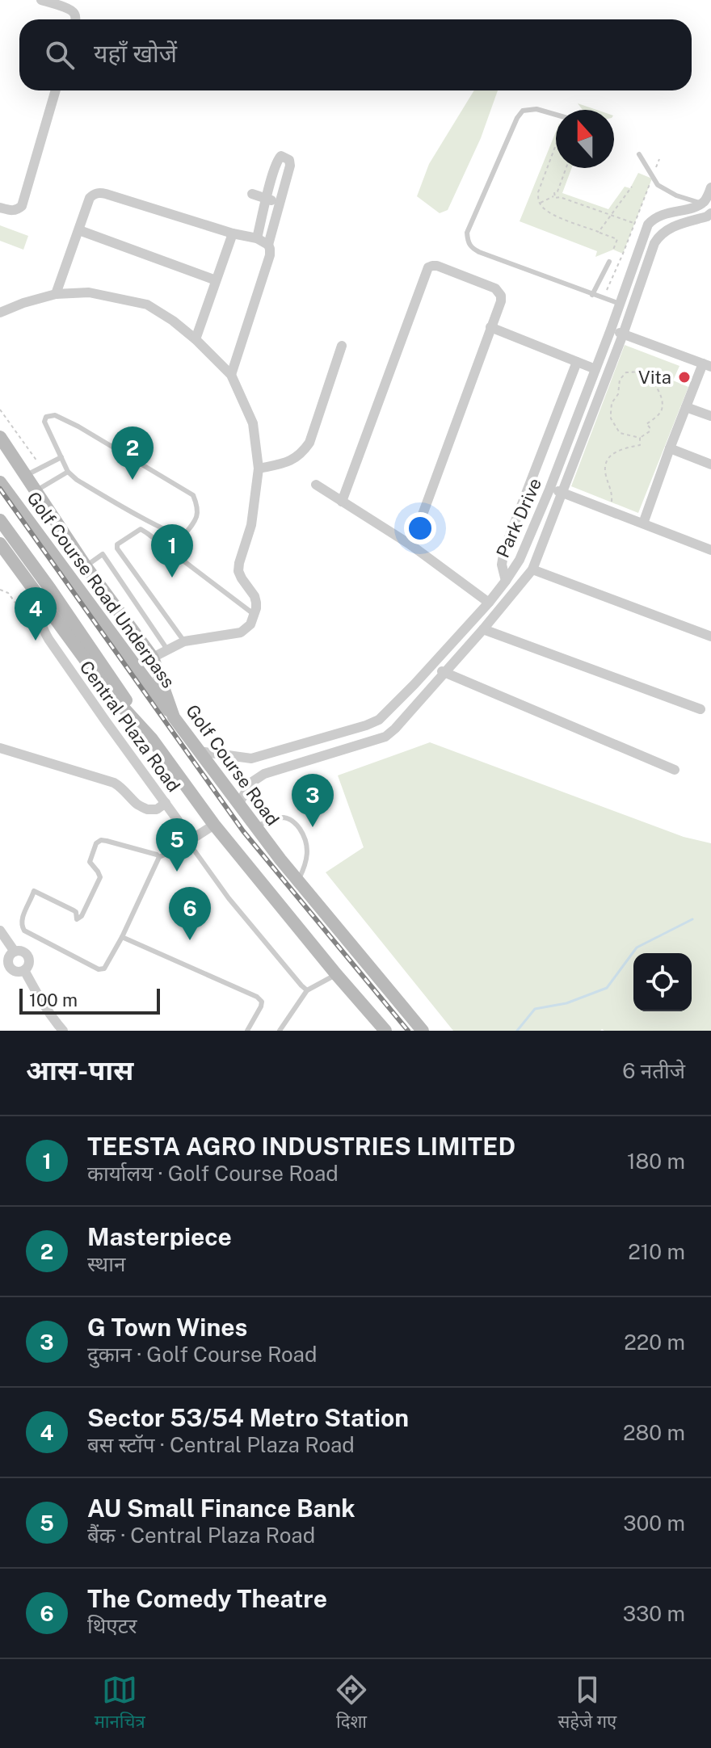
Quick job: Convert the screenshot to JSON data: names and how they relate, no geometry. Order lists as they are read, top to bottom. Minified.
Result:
{"streets":{"main road":["Golf Course Road Underpass","Golf Course Road"],"street":["Park Drive","Central Plaza Road"]},"crossings":[["Park Drive","Golf Course Road"],["Golf Course Road Underpass","Golf Course Road"]],"places":["Vita"],"scale_bar":"100 m","north":"top","page":{"search":"यहाँ खोजें","pins":["2","1","4","3","5","6"],"scale":"100 m","heading":["आस-पास","6 नतीजे"],"list":[{"mark":"1","name":"TEESTA AGRO INDUSTRIES LIMITED","note":"कार्यालय · Golf Course Road","value":"180 m"},{"mark":"2","name":"Masterpiece","note":"स्थान","value":"210 m"},{"mark":"3","name":"G Town Wines","note":"दुकान · Golf Course Road","value":"220 m"},{"mark":"4","name":"Sector 53/54 Metro Station","note":"बस स्टॉप · Central Plaza Road","value":"280 m"},{"mark":"5","name":"AU Small Finance Bank","note":"बैंक · Central Plaza Road","value":"300 m"},{"mark":"6","name":"The Comedy Theatre","note":"थिएटर","value":"330 m"}],"nav":["मानचित्र","दिशा","सहेजे गए"]}}
